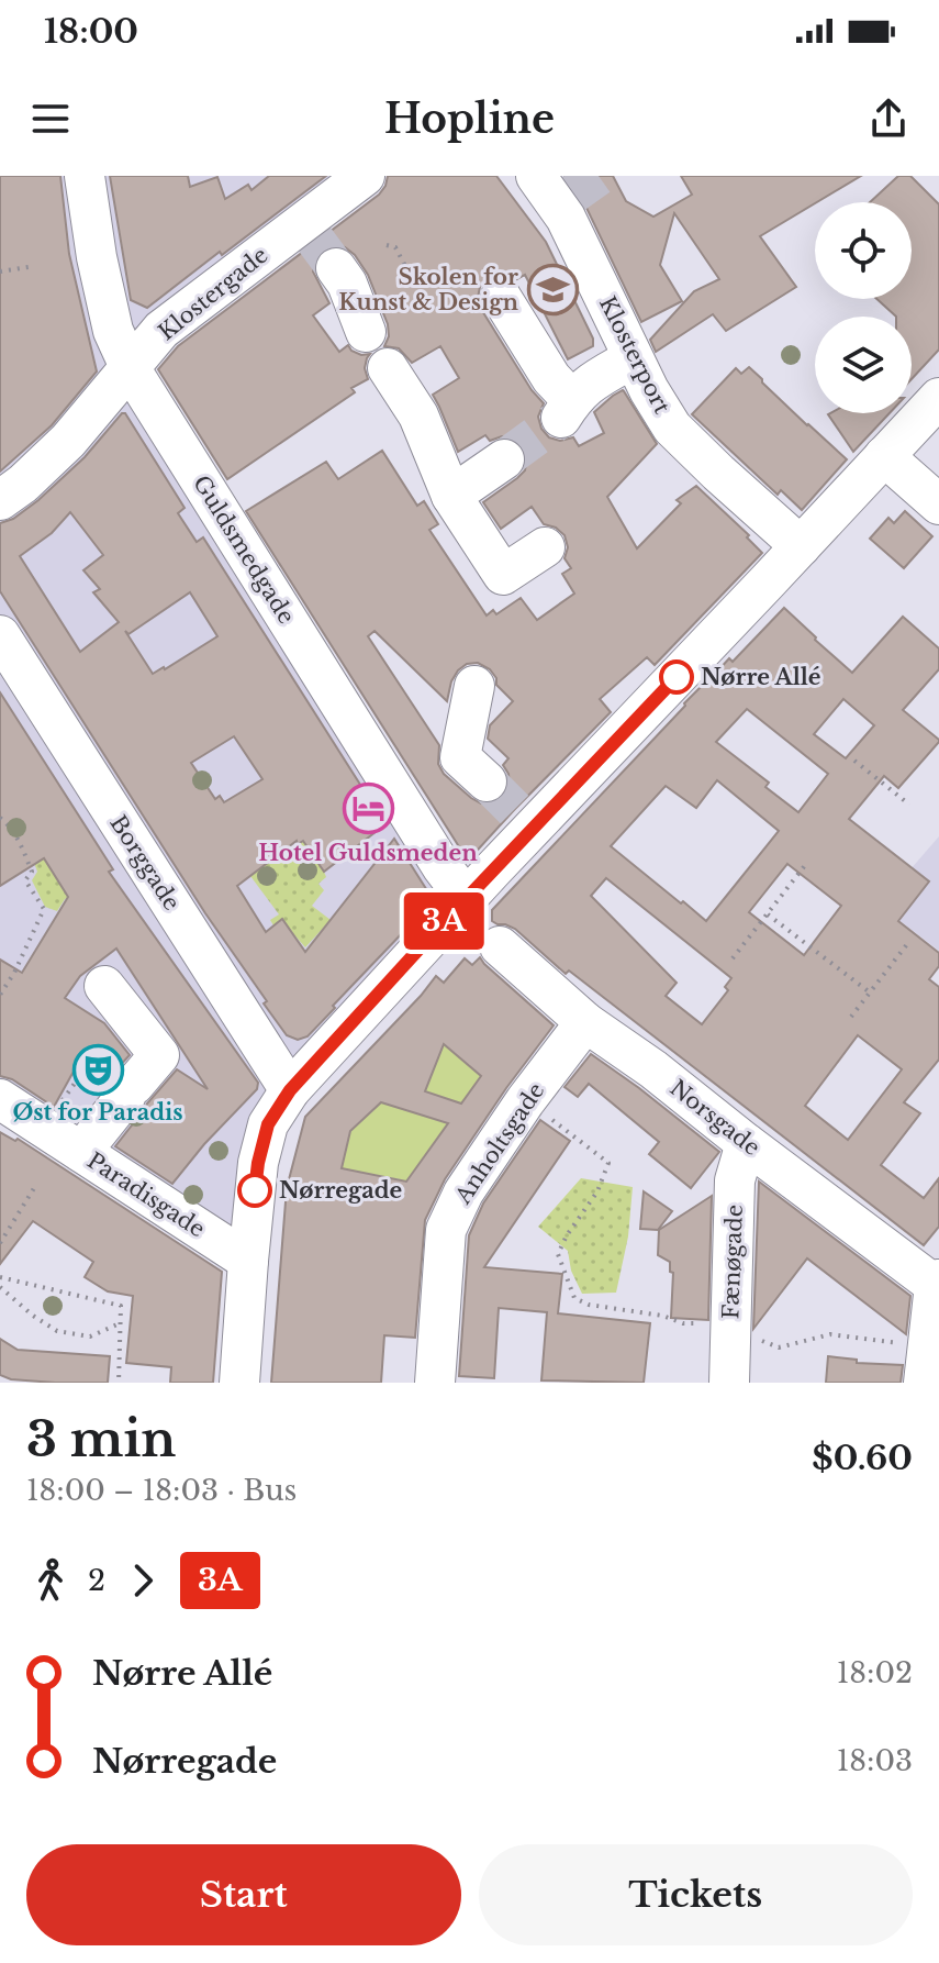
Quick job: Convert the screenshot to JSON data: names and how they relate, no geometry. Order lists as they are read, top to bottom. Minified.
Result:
{"streets":{"street":["Klostergade","Klosterport","Guldsmedgade","Borggade","Norsgade","Anholtsgade","Paradisgade","Fænøgade"]},"crossings":[["Klostergade","Guldsmedgade"],["Norsgade","Anholtsgade"],["Norsgade","Fænøgade"]],"places":{"school or university":["Skolen for Kunst & Design"],"other":["Nørre Allé","Nørregade"],"hotel":["Hotel Guldsmeden"],"theatre":["Øst for Paradis"]},"lines":["bus line 3A"],"page":{"status":"18:00","header":"Hopline","on_map":"3A","heading":["3 min","18:00 – 18:03 · Bus","$0.60"],"legs":["2","3A"],"list":[{"name":"Nørre Allé","value":"18:02"},{"name":"Nørregade","value":"18:03"}],"buttons":["Start","Tickets"]}}
